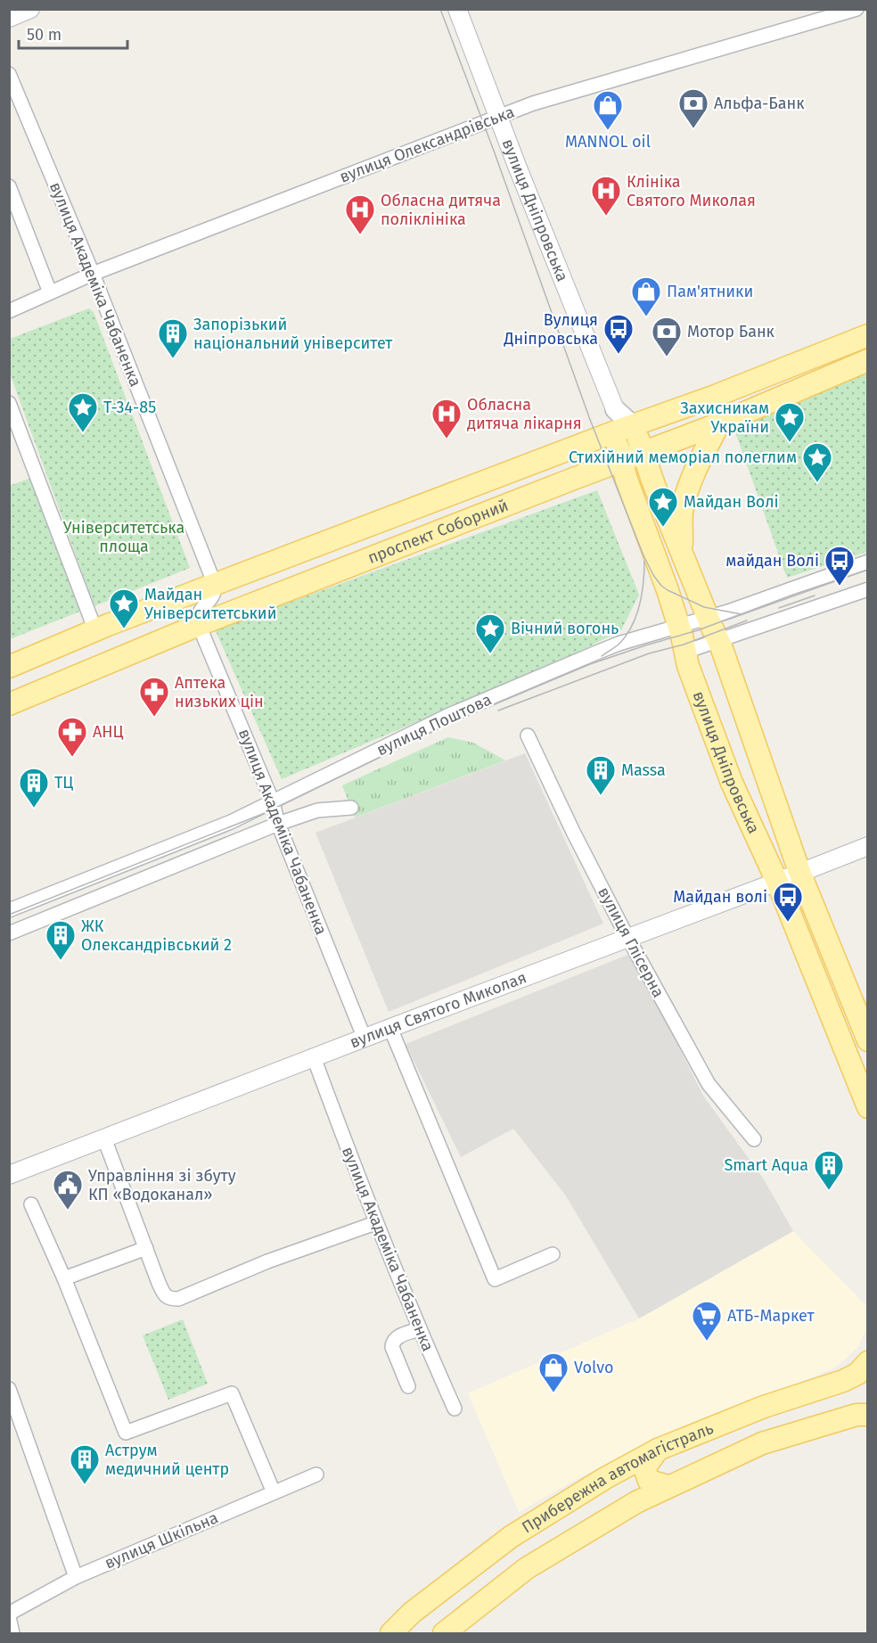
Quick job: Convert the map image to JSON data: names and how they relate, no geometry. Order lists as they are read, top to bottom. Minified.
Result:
{"streets":{"main road":["вулиця Дніпровська","проспект Соборний","Прибережна автомагістраль"],"street":["вулиця Олександрівська","вулиця Академіка Чабаненка","вулиця Поштова","вулиця Глісерна","вулиця Святого Миколая","вулиця Шкільна"]},"crossings":[["вулиця Олександрівська","вулиця Дніпровська"],["вулиця Олександрівська","вулиця Академіка Чабаненка"],["вулиця Дніпровська","проспект Соборний"],["вулиця Дніпровська","вулиця Поштова"],["вулиця Дніпровська","вулиця Святого Миколая"],["вулиця Академіка Чабаненка","проспект Соборний"],["вулиця Академіка Чабаненка","вулиця Поштова"],["вулиця Академіка Чабаненка","вулиця Святого Миколая"],["вулиця Глісерна","вулиця Святого Миколая"]],"parks":["Університетська площа"],"places":{"bank":["Альфа-Банк","Мотор Банк"],"shop":["MANNOL oil","Пам'ятники","Volvo"],"hospital":["Клініка Святого Миколая","Обласна дитяча поліклініка","Обласна дитяча лікарня"],"bus stop":["Вулиця Дніпровська","майдан Волі","Майдан волі"],"building":["Запорізький національний університет","Massa","ТЦ","ЖК Олександрівський 2","Smart Aqua","Аструм медичний центр"],"place":["Т-34-85","Захисникам України","Стихійний меморіал полеглим","Майдан Волі","Майдан Університетський","Вічний вогонь"],"pharmacy":["Аптека низьких цін","АНЦ"],"public building":["Управлiння зi збуту КП «Водоканал»"],"supermarket":["АТБ-Маркет"]},"scale_bar":"50 m"}
